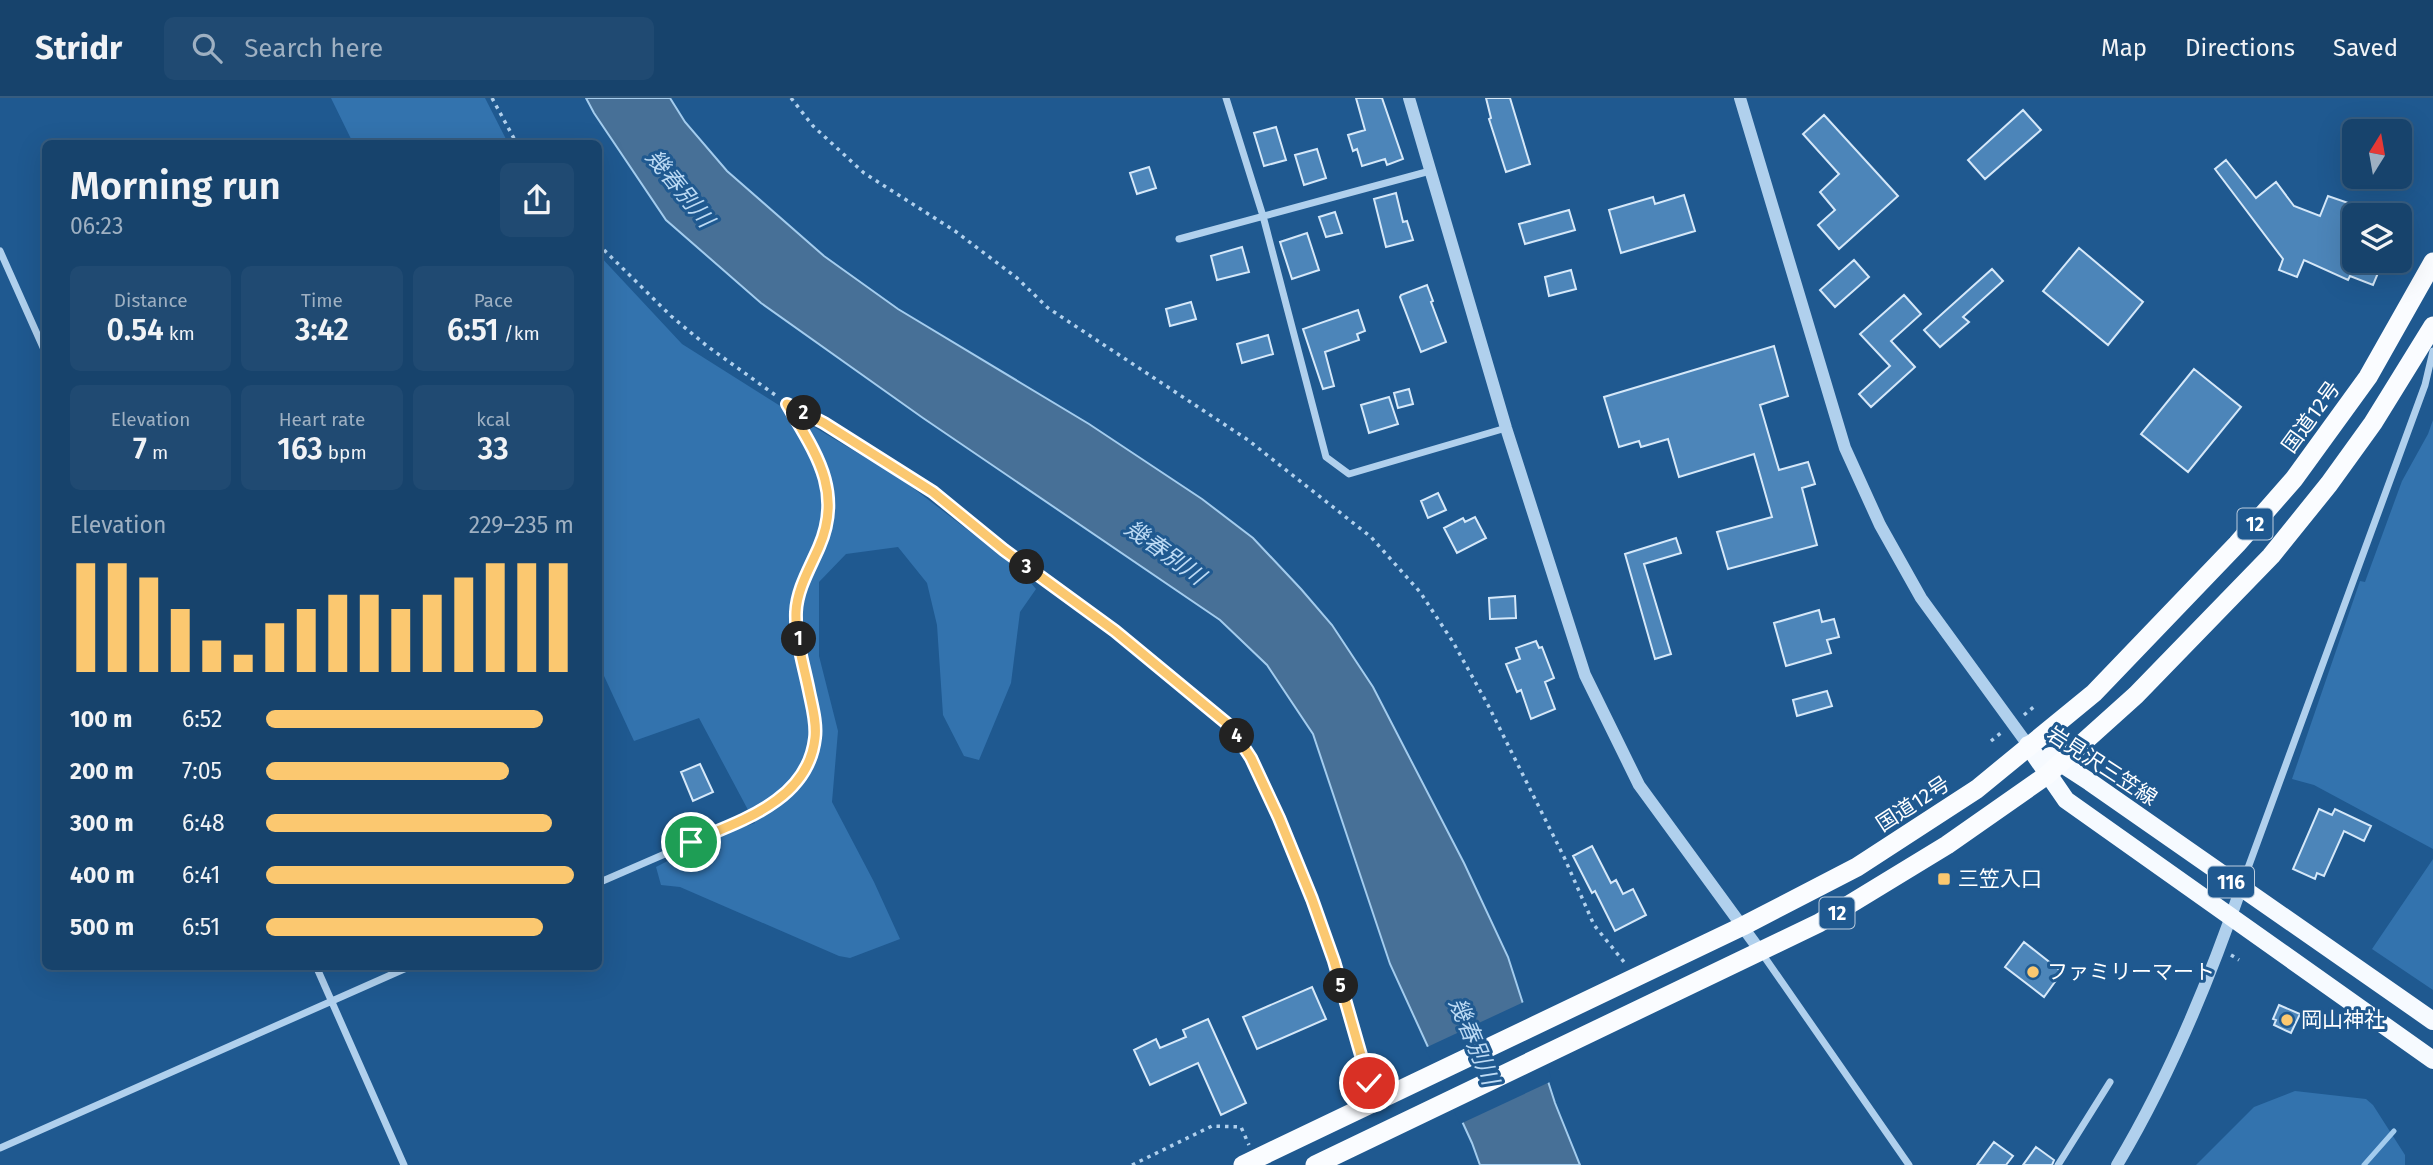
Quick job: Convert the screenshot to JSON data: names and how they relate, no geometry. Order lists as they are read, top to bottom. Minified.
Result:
{"streets":{"highway":["国道12号","12"],"main road":["岩見沢三笠線","116"]},"crossings":[["国道12号","岩見沢三笠線"],["12","岩見沢三笠線"]],"water":["幾春別川"],"places":{"transit":["三笠入口"],"other":["ファミリーマート","岡山神社"]},"north":"top","page":{"header":"Stridr","search":"Search here","nav":["Map","Directions","Saved"],"heading":["Morning run","06:23"],"stats":[["Distance","0.54 km"],["Time","3:42"],["Pace","6:51 /km"],["Elevation","7 m"],["Heart rate","163 bpm"],["kcal","33"]],"pins":["2","3","1","4","5"],"chart":["Elevation","229–235 m"],"list":[{"name":"100 m","note":"6:52"},{"name":"200 m","note":"7:05"},{"name":"300 m","note":"6:48"},{"name":"400 m","note":"6:41"},{"name":"500 m","note":"6:51"}]}}
